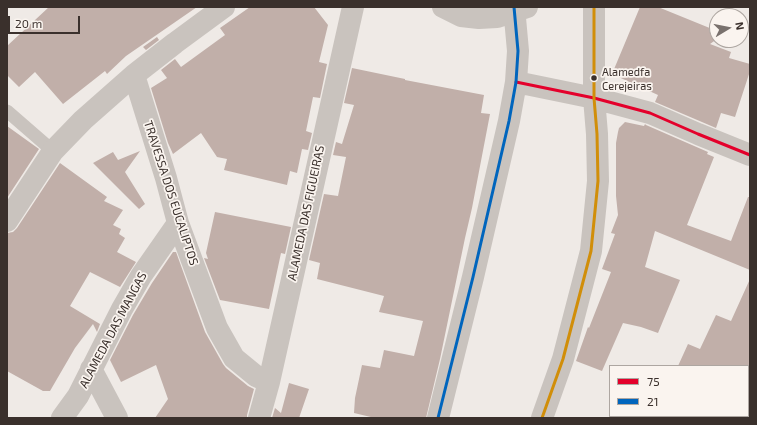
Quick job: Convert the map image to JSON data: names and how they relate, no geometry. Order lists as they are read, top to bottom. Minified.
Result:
{"streets":{"street":["TRAVESSA DOS EUCALIPTOS","ALAMEDA DAS FIGUEIRAS","ALAMEDA DAS MANGAS"]},"crossings":[["TRAVESSA DOS EUCALIPTOS","ALAMEDA DAS FIGUEIRAS"],["TRAVESSA DOS EUCALIPTOS","ALAMEDA DAS MANGAS"]],"places":["Alamedfa Cerejeiras"],"lines":["transit line 21","transit line 75"],"legend":["75","21"],"scale_bar":"20 m","north":"right"}
